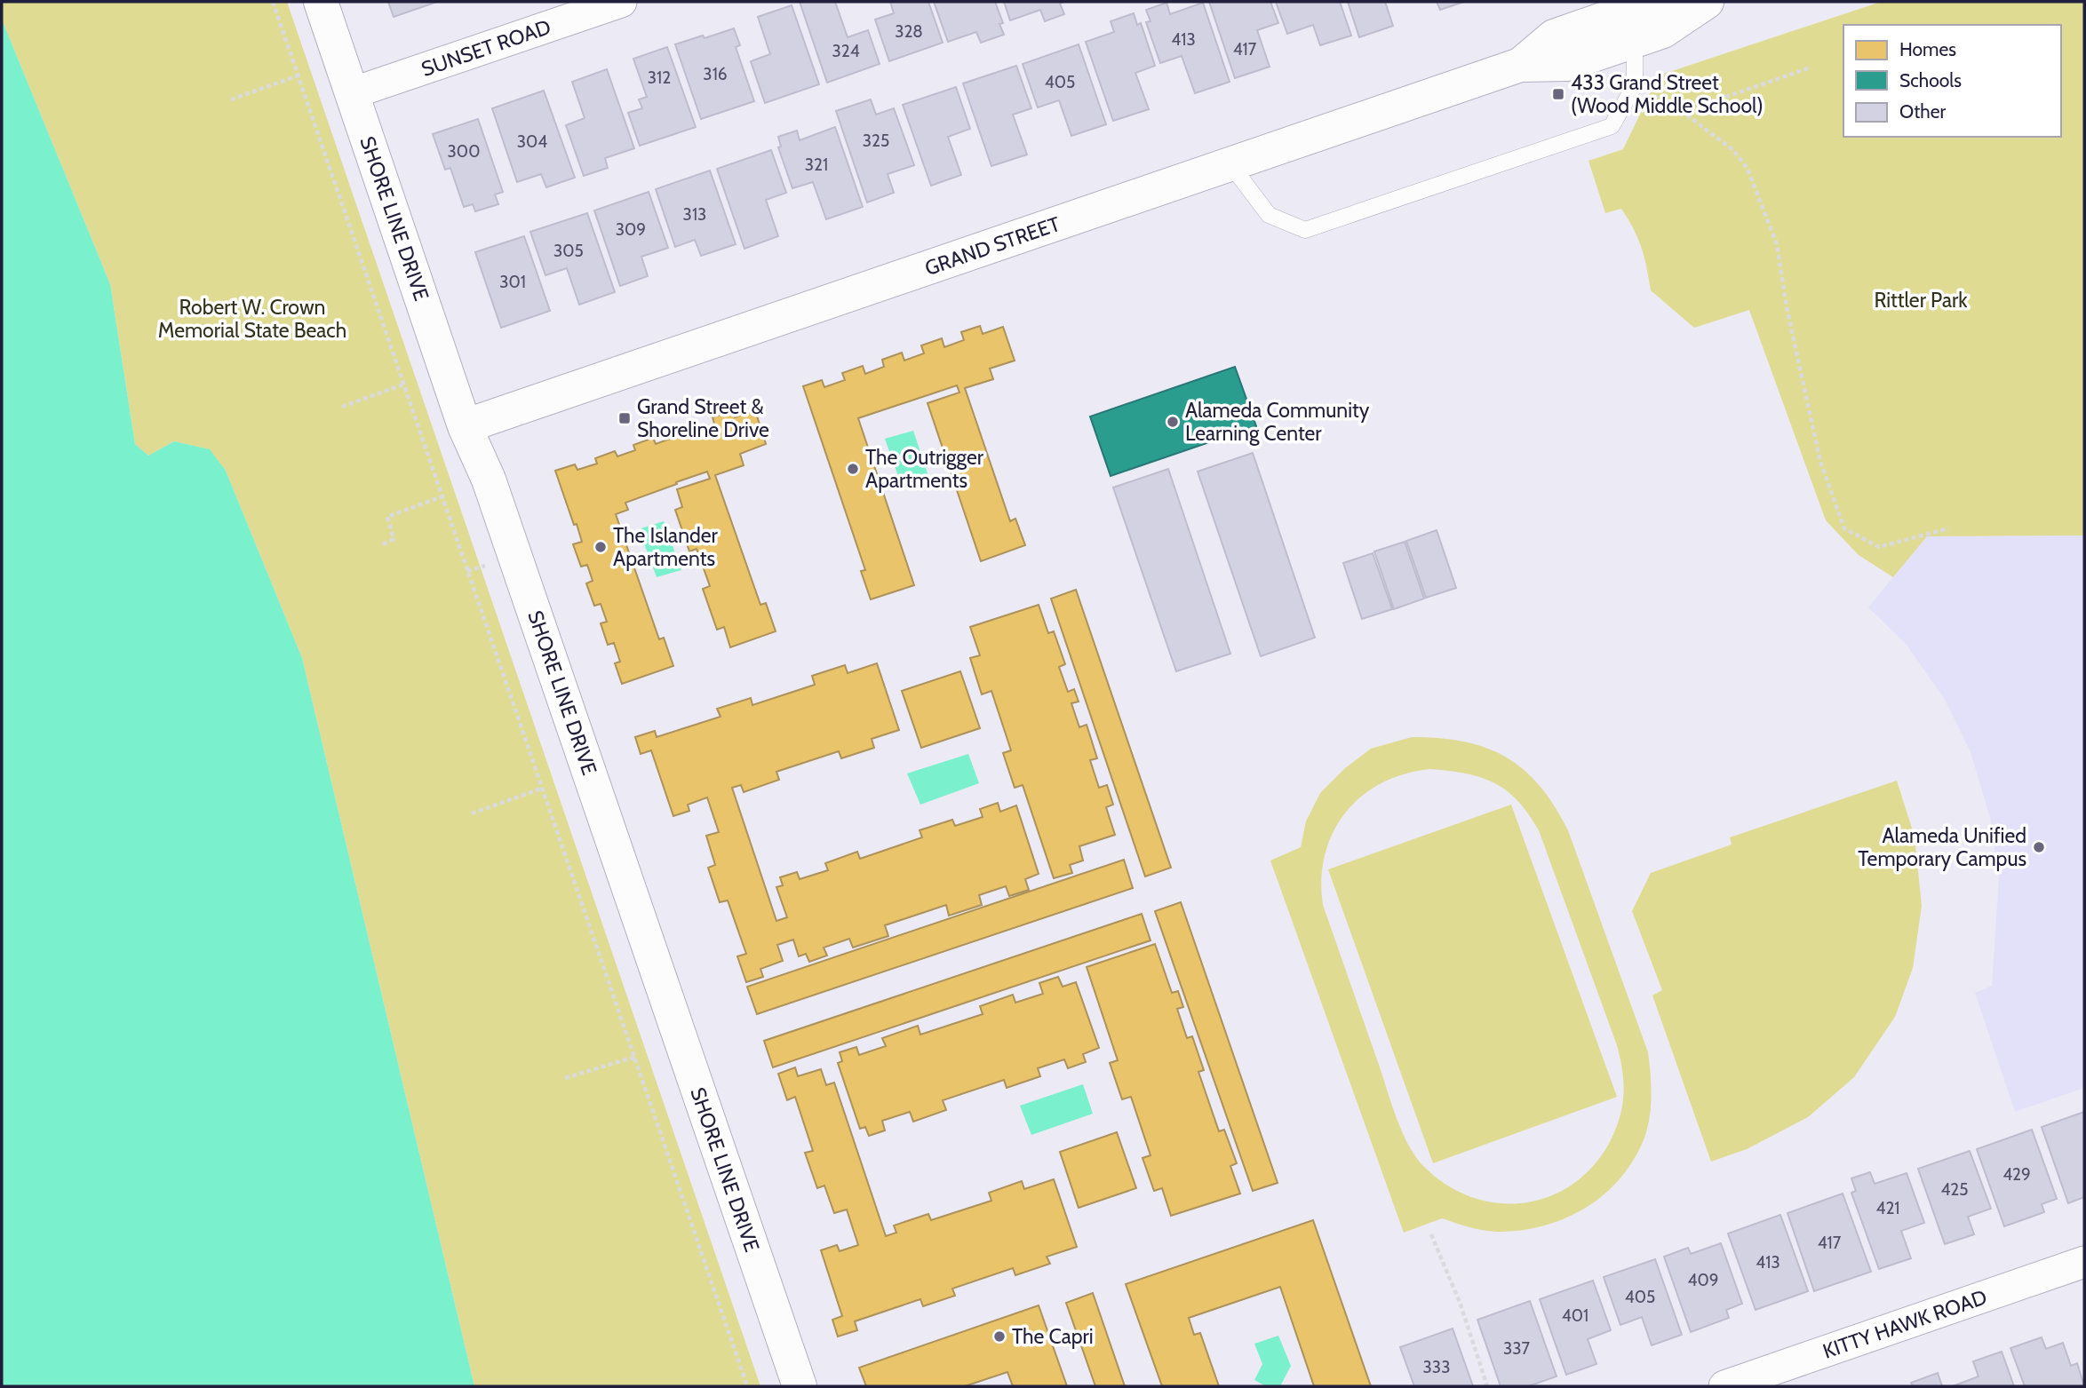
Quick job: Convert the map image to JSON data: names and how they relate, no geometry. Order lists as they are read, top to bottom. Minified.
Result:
{"streets":{"street":["SUNSET ROAD","SHORE LINE DRIVE","GRAND STREET","KITTY HAWK ROAD"]},"crossings":[["SUNSET ROAD","SHORE LINE DRIVE"],["SHORE LINE DRIVE","GRAND STREET"]],"parks":["Rittler Park","Robert W. Crown Memorial State Beach"],"places":{"transit":["433 Grand Street (Wood Middle School)","Grand Street & Shoreline Drive"],"other":["Alameda Community Learning Center","The Outrigger Apartments","The Islander Apartments","Alameda Unified Temporary Campus","The Capri"]},"house_numbers":["328","413","417","324","316","312","405","325","304","300","321","313","309","305","301","429","425","421","417","413","409","405","401","337","333"],"legend":["Homes","Schools","Other"]}
